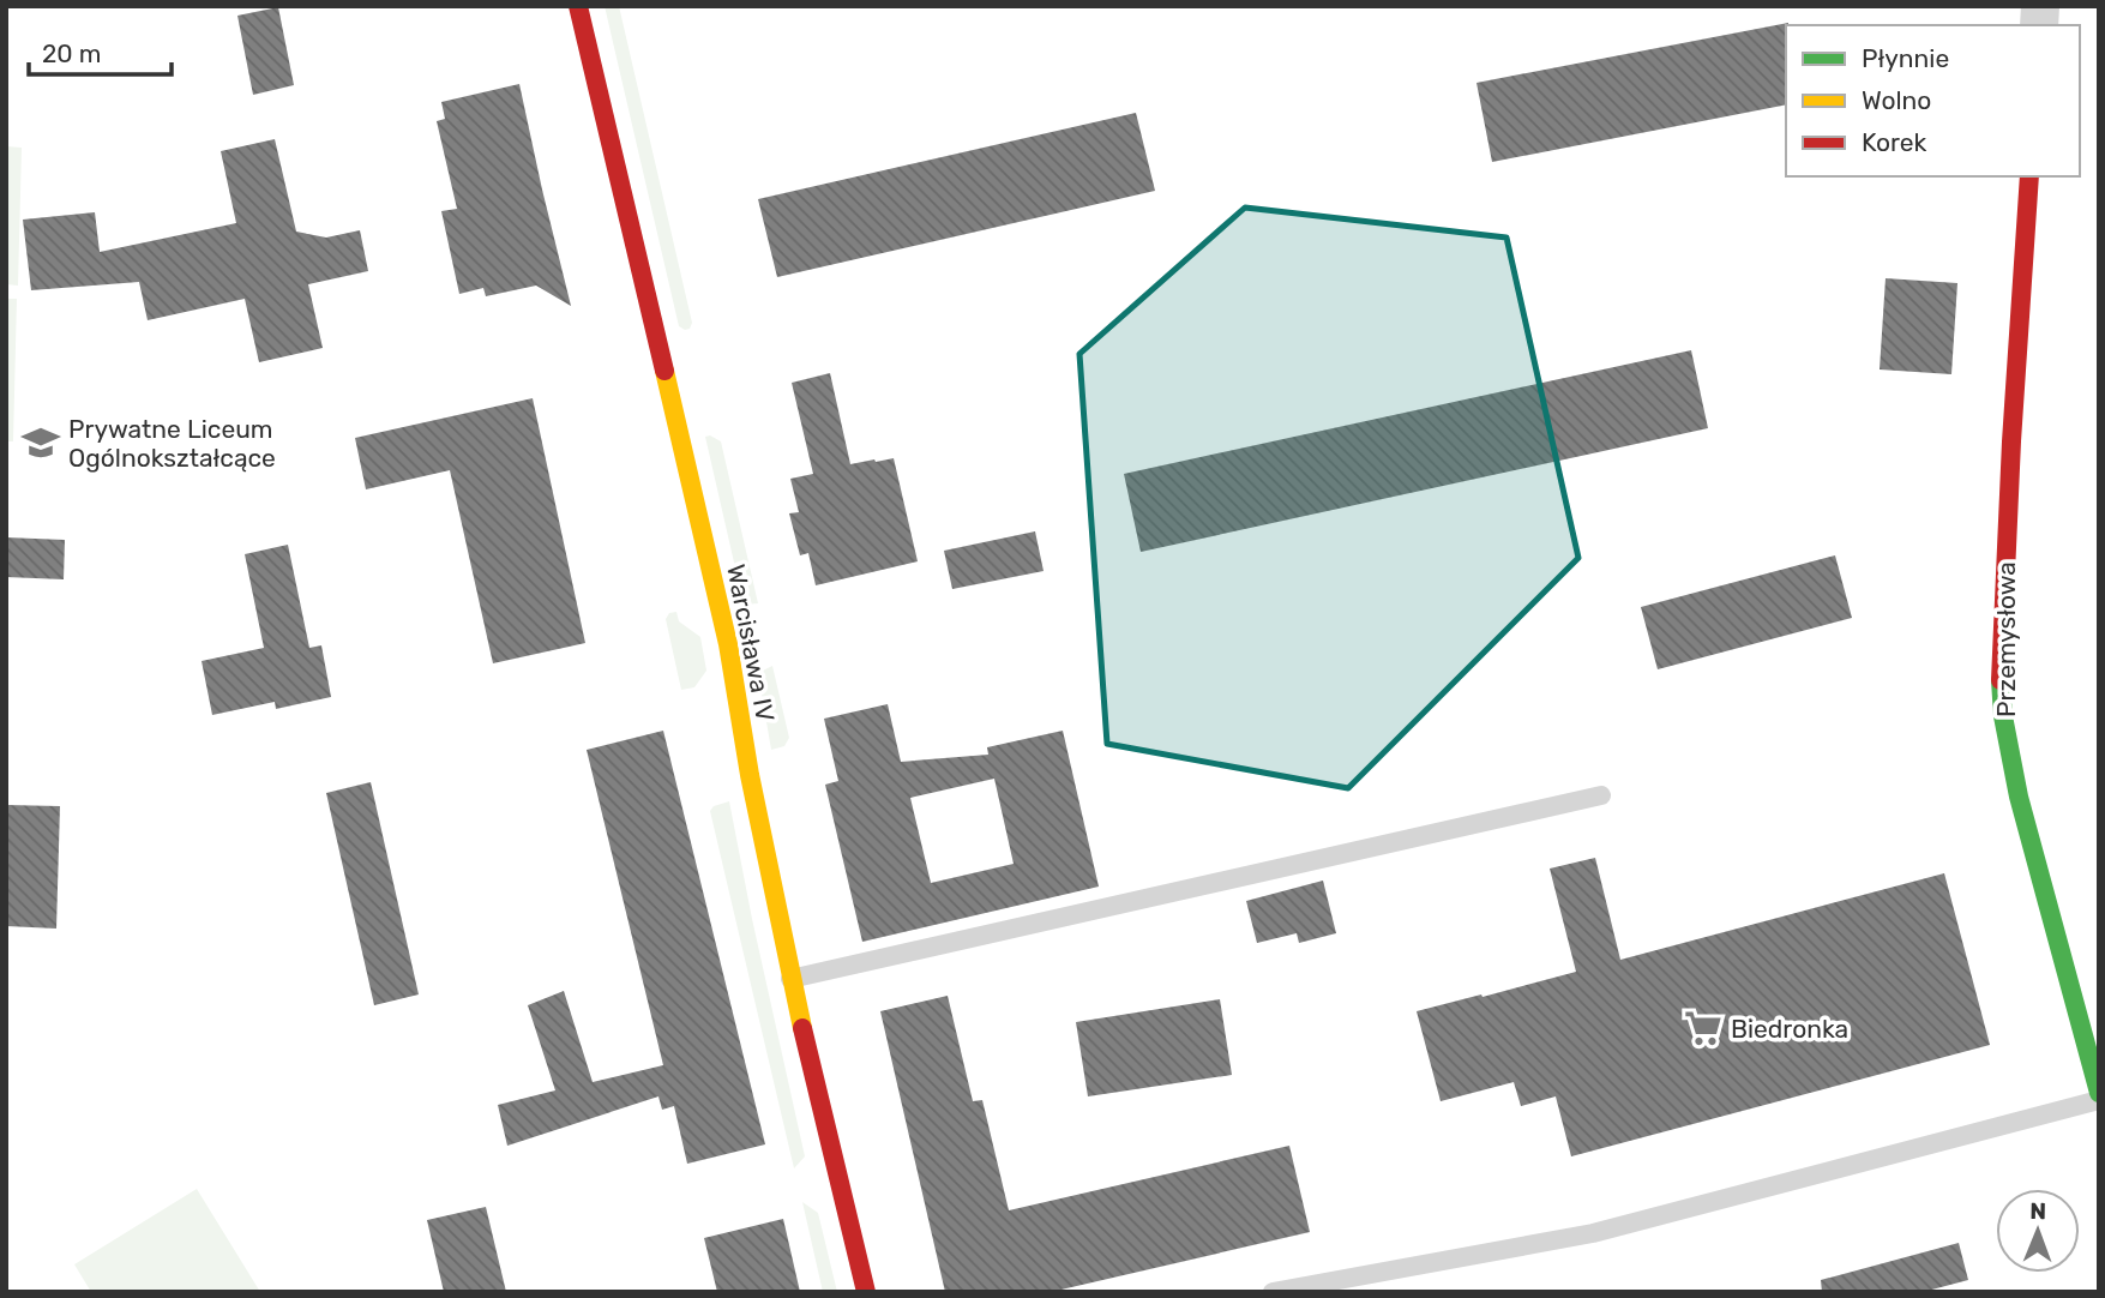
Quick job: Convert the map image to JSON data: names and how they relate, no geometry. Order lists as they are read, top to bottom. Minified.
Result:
{"streets":{"street":["Przemysłowa","Warcisława IV"]},"places":{"school or university":["Prywatne Liceum Ogólnokształcące"],"supermarket":["Biedronka"]},"legend":["Płynnie","Wolno","Korek"],"scale_bar":"20 m","north":"top"}
